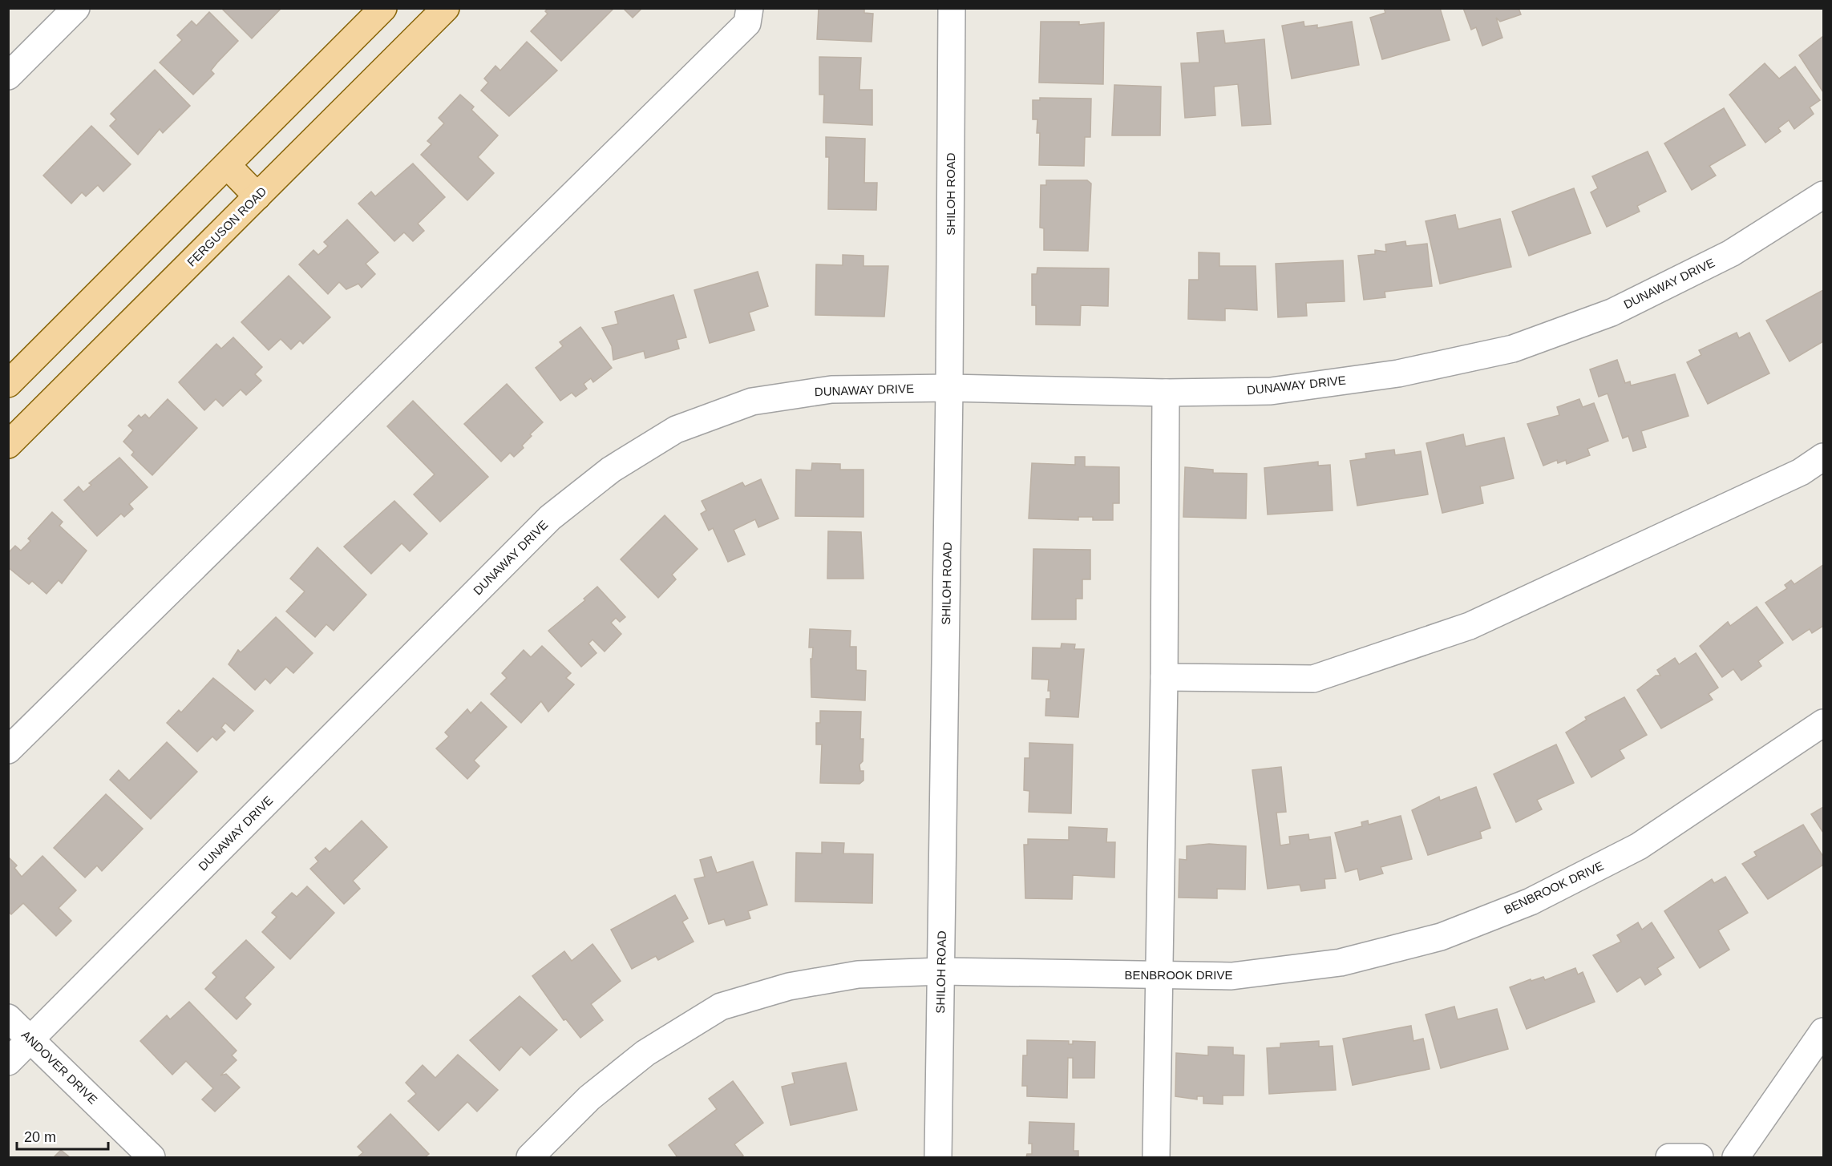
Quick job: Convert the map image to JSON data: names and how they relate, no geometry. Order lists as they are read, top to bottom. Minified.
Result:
{"streets":{"main road":["FERGUSON ROAD"],"street":["SHILOH ROAD","DUNAWAY DRIVE","BENBROOK DRIVE","ANDOVER DRIVE"]},"crossings":[["SHILOH ROAD","DUNAWAY DRIVE"],["SHILOH ROAD","BENBROOK DRIVE"],["DUNAWAY DRIVE","ANDOVER DRIVE"]],"scale_bar":"20 m"}
